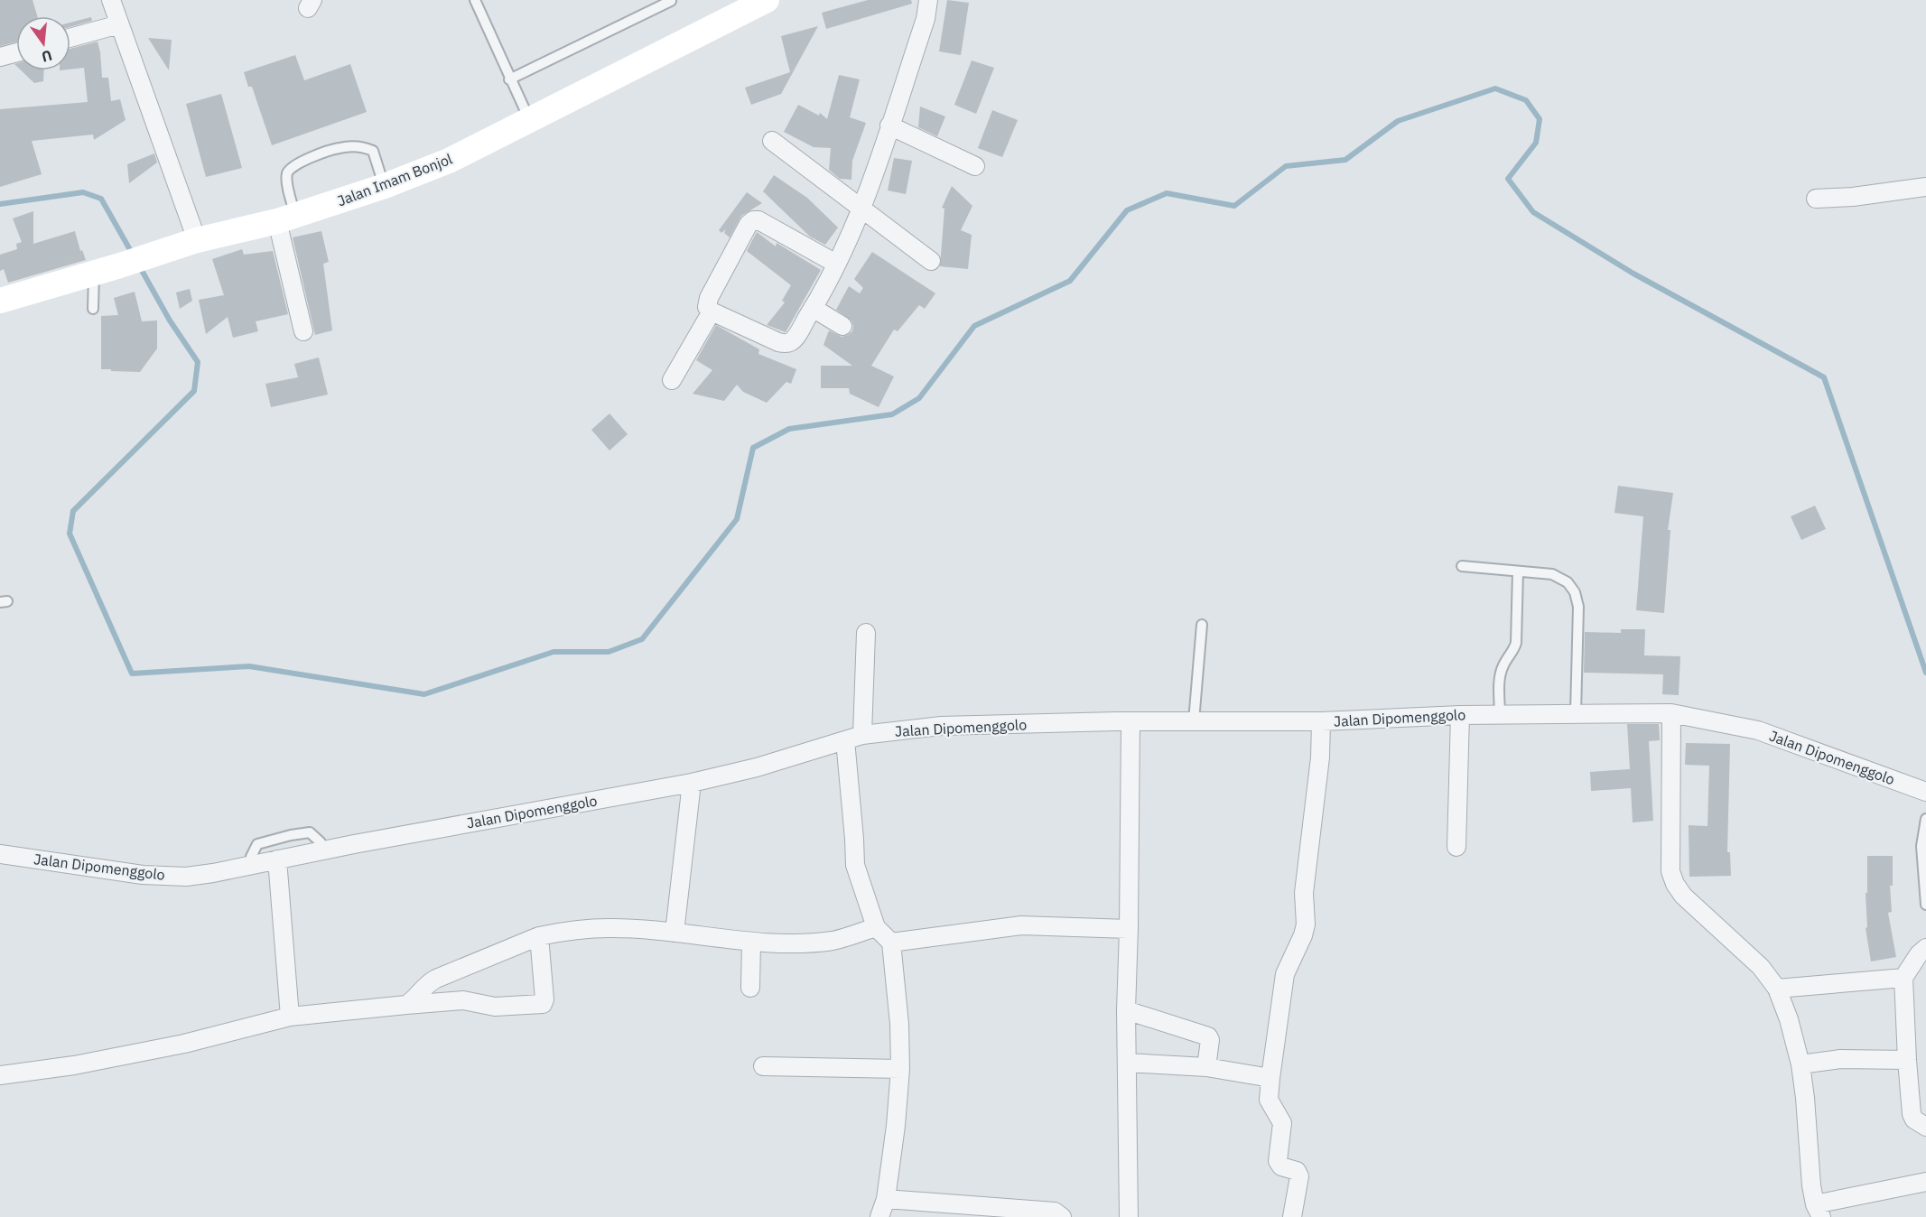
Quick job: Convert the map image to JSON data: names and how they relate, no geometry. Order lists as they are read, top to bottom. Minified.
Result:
{"streets":{"main road":["Jalan Imam Bonjol"],"street":["Jalan Dipomenggolo"]},"north":"bottom"}
